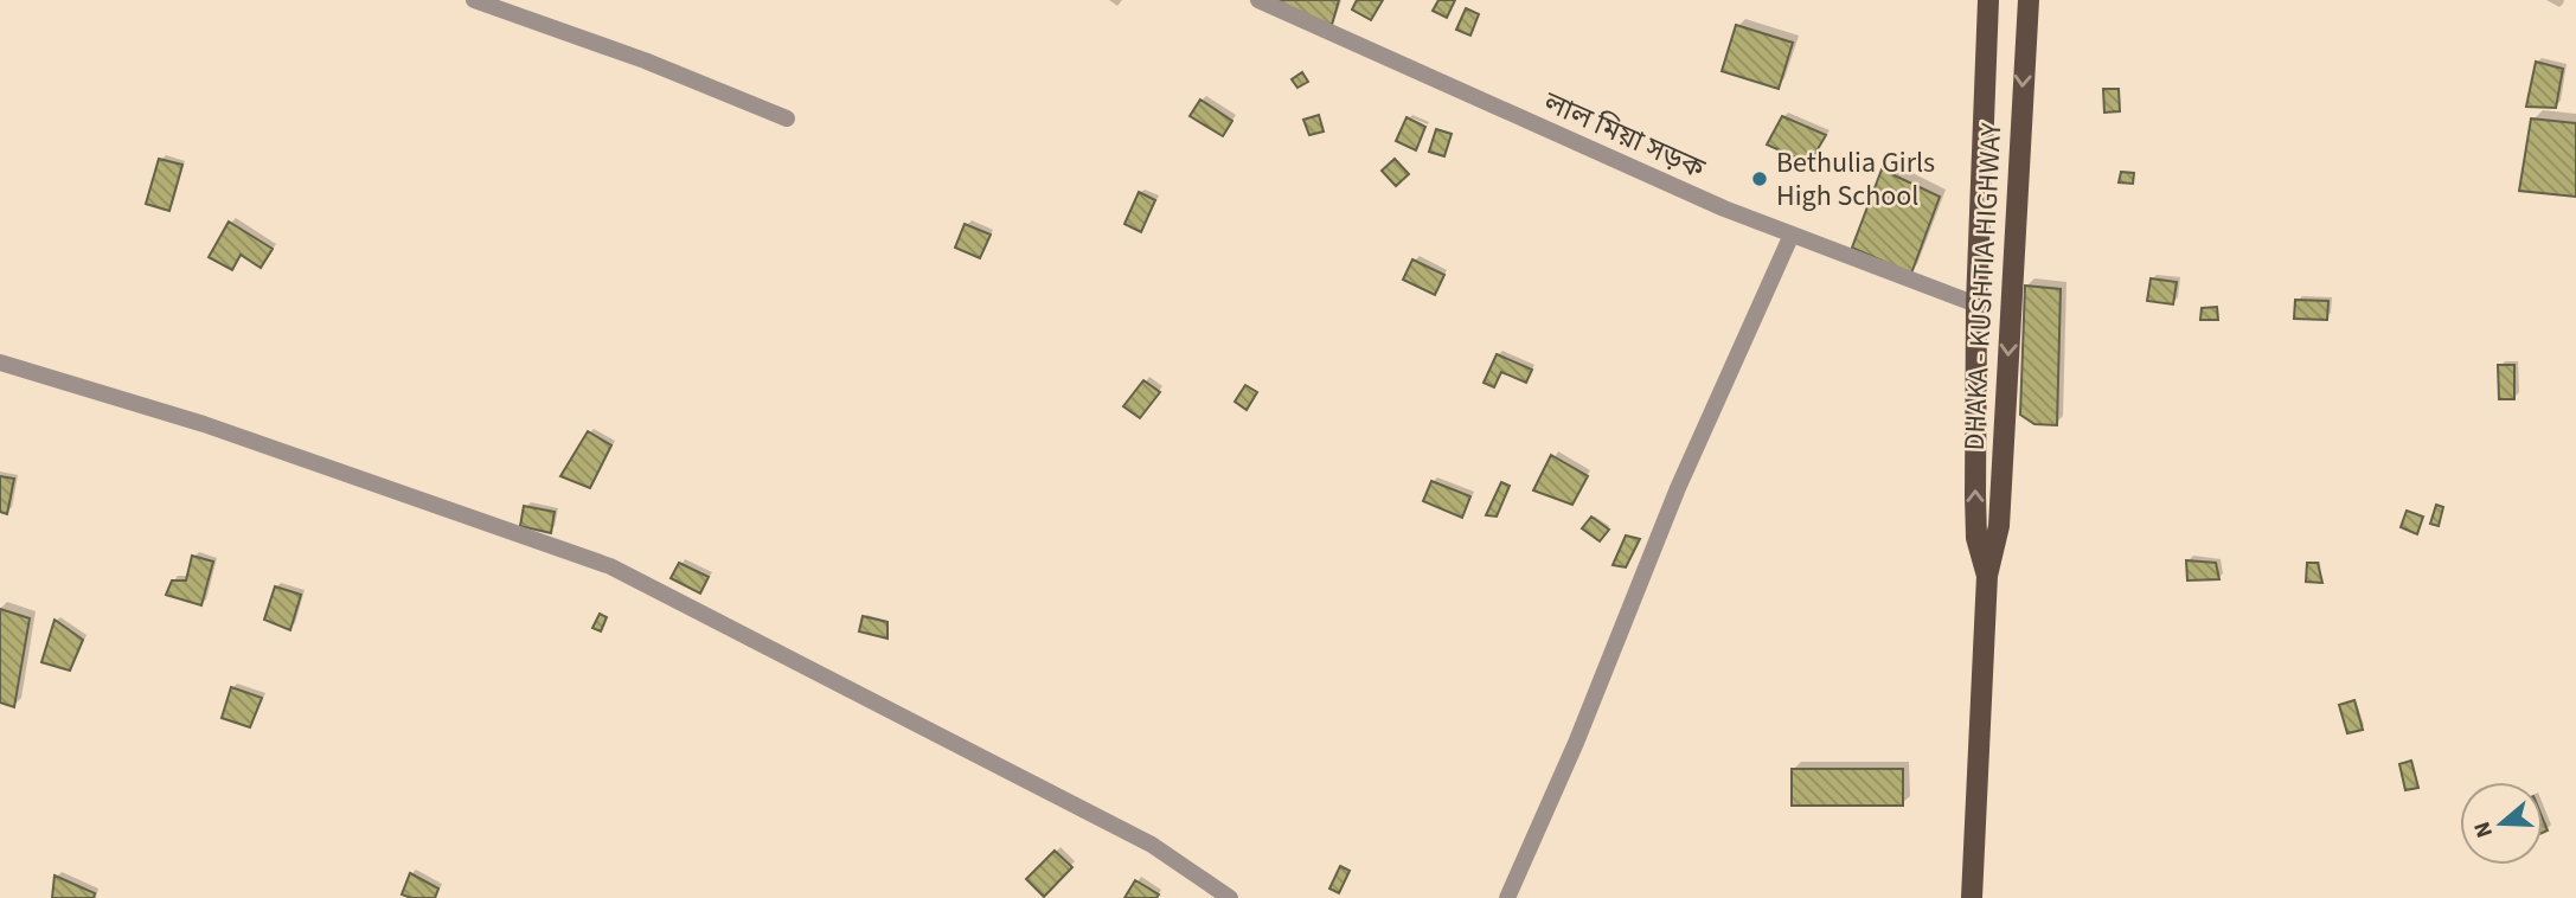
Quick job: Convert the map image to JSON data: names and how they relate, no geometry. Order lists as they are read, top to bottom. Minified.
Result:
{"streets":{"main road":["DHAKA - KUSHTIA HIGHWAY"],"street":["লাল মিয়া সড়ক"]},"crossings":[["লাল মিয়া সড়ক","DHAKA - KUSHTIA HIGHWAY"]],"places":["Bethulia Girls High School"],"north":"left"}
